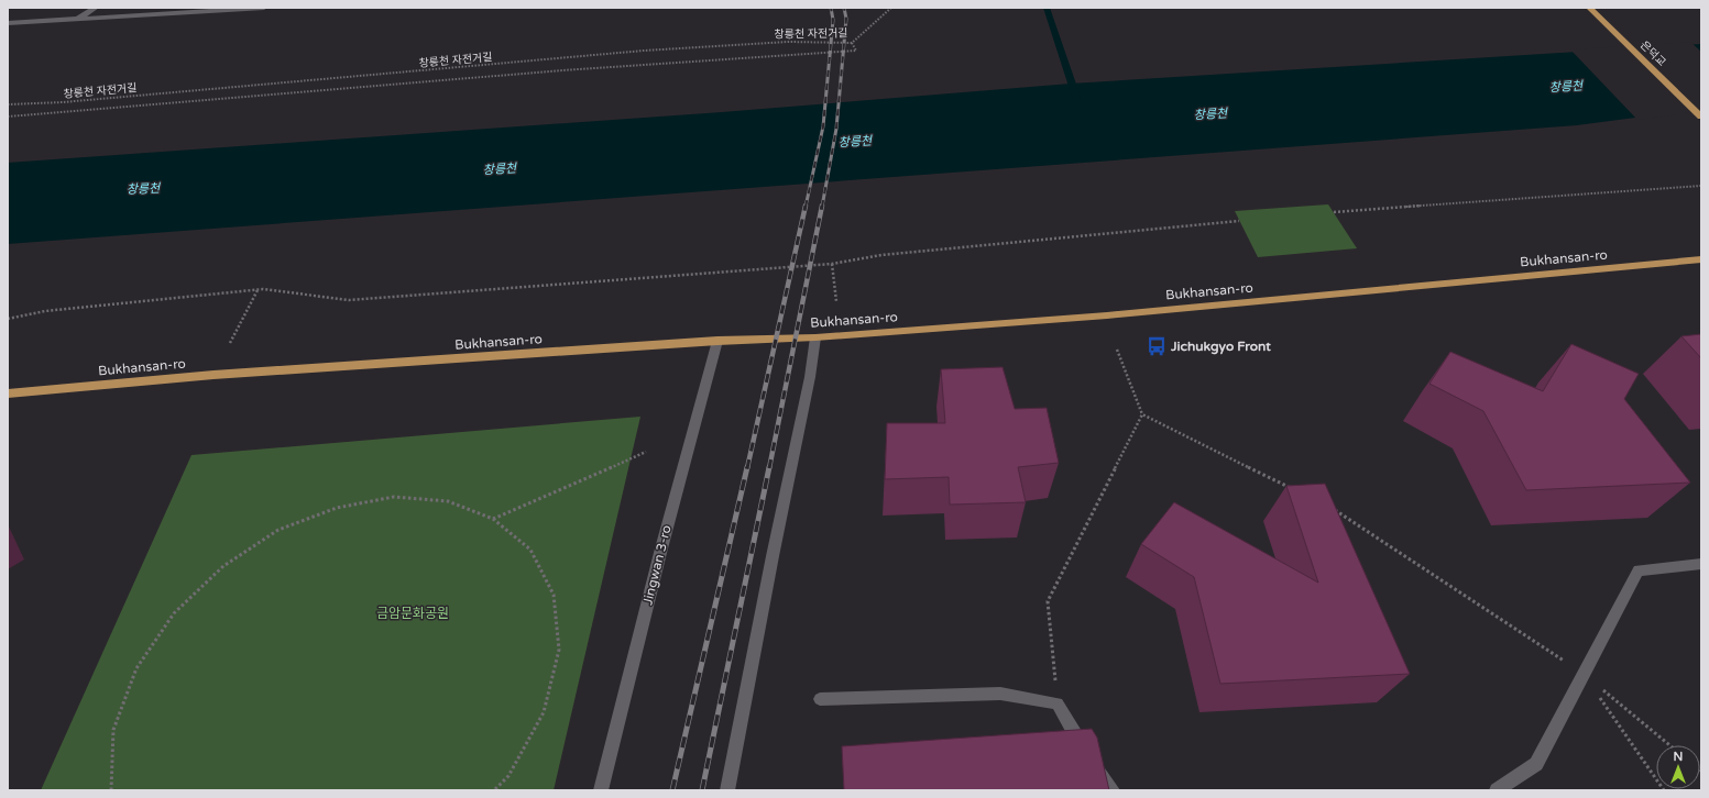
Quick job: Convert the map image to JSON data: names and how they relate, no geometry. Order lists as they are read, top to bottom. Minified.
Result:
{"streets":{"main road":["은덕교","Bukhansan-ro"],"street":["Jingwan 3-ro"],"path":["창릉천 자전거길"]},"crossings":[["Bukhansan-ro","Jingwan 3-ro"]],"water":["창릉천"],"parks":["금암문화공원"],"places":{"bus stop":["Jichukgyo Front"]},"north":"top"}
